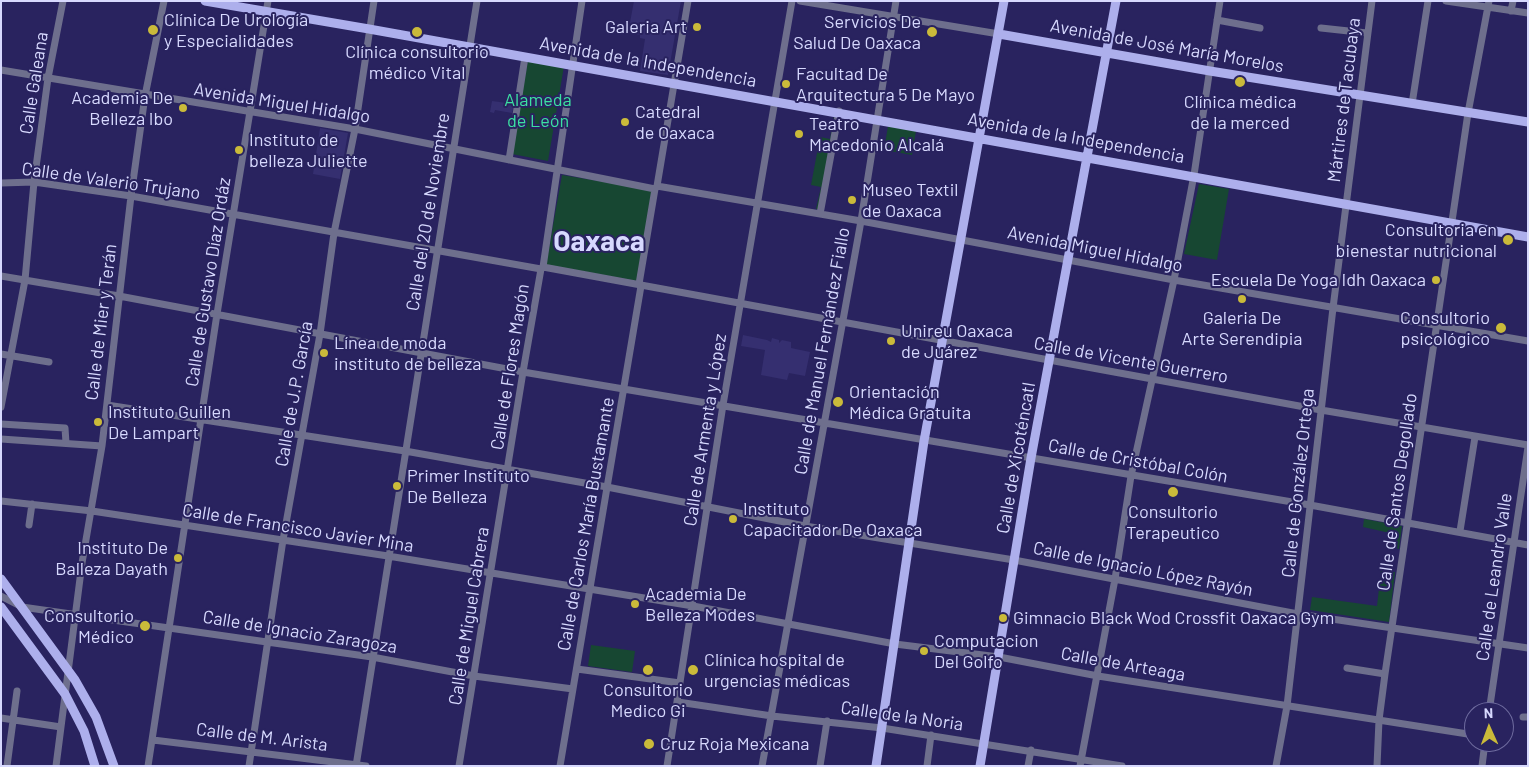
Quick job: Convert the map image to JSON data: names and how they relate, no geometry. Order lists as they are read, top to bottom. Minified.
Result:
{"streets":{"main road":["Avenida de José María Morelos","Avenida de la Independencia","Calle de Xicoténcatl"],"street":["Calle Galeana","Mártires de Tacubaya","Avenida Miguel Hidalgo","Calle de Valerio Trujano","Calle del 20 de Noviembre","Calle de Gustavo Díaz Ordáz","Calle de Mier y Terán","Calle de Manuel Fernández Fiallo","Calle de Vicente Guerrero","Calle de Flores Magón","Calle de J.P. García","Calle de Armenta y López","Calle de Cristóbal Colón","Calle de González Ortega","Calle de Santos Degollado","Calle de Carlos María Bustamante","Calle de Francisco Javier Mina","Calle de Ignacio López Rayón","Calle de Leandro Valle","Calle de Miguel Cabrera","Calle de Ignacio Zaragoza","Calle de Arteaga","Calle de la Noria","Calle de M. Arista"]},"crossings":[["Avenida de José María Morelos","Mártires de Tacubaya"],["Avenida de José María Morelos","Calle de Manuel Fernández Fiallo"],["Avenida de José María Morelos","Calle de Xicoténcatl"],["Avenida de José María Morelos","Calle de Santos Degollado"],["Avenida de la Independencia","Mártires de Tacubaya"],["Avenida de la Independencia","Calle del 20 de Noviembre"],["Avenida de la Independencia","Calle de Gustavo Díaz Ordáz"],["Avenida de la Independencia","Calle de Manuel Fernández Fiallo"],["Avenida de la Independencia","Calle de Flores Magón"],["Avenida de la Independencia","Calle de J.P. García"],["Avenida de la Independencia","Calle de Armenta y López"],["Avenida de la Independencia","Calle de Xicoténcatl"],["Avenida de la Independencia","Calle de González Ortega"],["Avenida de la Independencia","Calle de Santos Degollado"],["Avenida de la Independencia","Calle de Carlos María Bustamante"],["Calle Galeana","Avenida Miguel Hidalgo"],["Calle Galeana","Calle de Valerio Trujano"],["Calle Galeana","Calle de Cristóbal Colón"],["Mártires de Tacubaya","Calle de González Ortega"],["Avenida Miguel Hidalgo","Calle del 20 de Noviembre"],["Avenida Miguel Hidalgo","Calle de Gustavo Díaz Ordáz"],["Avenida Miguel Hidalgo","Calle de Mier y Terán"],["Avenida Miguel Hidalgo","Calle de Manuel Fernández Fiallo"],["Avenida Miguel Hidalgo","Calle de Flores Magón"],["Avenida Miguel Hidalgo","Calle de J.P. García"],["Avenida Miguel Hidalgo","Calle de Armenta y López"],["Avenida Miguel Hidalgo","Calle de Xicoténcatl"],["Avenida Miguel Hidalgo","Calle de González Ortega"],["Avenida Miguel Hidalgo","Calle de Santos Degollado"],["Avenida Miguel Hidalgo","Calle de Carlos María Bustamante"],["Calle de Valerio Trujano","Calle del 20 de Noviembre"],["Calle de Valerio Trujano","Calle de Gustavo Díaz Ordáz"],["Calle de Valerio Trujano","Calle de Mier y Terán"],["Calle de Valerio Trujano","Calle de Vicente Guerrero"],["Calle de Valerio Trujano","Calle de Flores Magón"],["Calle de Valerio Trujano","Calle de J.P. García"],["Calle de Valerio Trujano","Calle de Carlos María Bustamante"],["Calle del 20 de Noviembre","Calle de Cristóbal Colón"],["Calle del 20 de Noviembre","Calle de Francisco Javier Mina"],["Calle del 20 de Noviembre","Calle de Ignacio López Rayón"],["Calle del 20 de Noviembre","Calle de Ignacio Zaragoza"],["Calle del 20 de Noviembre","Calle de M. Arista"],["Calle de Gustavo Díaz Ordáz","Calle de Cristóbal Colón"],["Calle de Gustavo Díaz Ordáz","Calle de Francisco Javier Mina"],["Calle de Gustavo Díaz Ordáz","Calle de Ignacio López Rayón"],["Calle de Gustavo Díaz Ordáz","Calle de Ignacio Zaragoza"],["Calle de Gustavo Díaz Ordáz","Calle de M. Arista"],["Calle de Mier y Terán","Calle de Cristóbal Colón"],["Calle de Mier y Terán","Calle de Francisco Javier Mina"],["Calle de Mier y Terán","Calle de Ignacio López Rayón"],["Calle de Mier y Terán","Calle de Ignacio Zaragoza"],["Calle de Manuel Fernández Fiallo","Calle de Vicente Guerrero"],["Calle de Manuel Fernández Fiallo","Calle de Cristóbal Colón"],["Calle de Manuel Fernández Fiallo","Calle de Ignacio López Rayón"],["Calle de Manuel Fernández Fiallo","Calle de Arteaga"],["Calle de Manuel Fernández Fiallo","Calle de la Noria"],["Calle de Vicente Guerrero","Calle de Armenta y López"],["Calle de Vicente Guerrero","Calle de Xicoténcatl"],["Calle de Vicente Guerrero","Calle de González Ortega"],["Calle de Vicente Guerrero","Calle de Santos Degollado"],["Calle de Vicente Guerrero","Calle de Carlos María Bustamante"],["Calle de Vicente Guerrero","Calle de Leandro Valle"],["Calle de Flores Magón","Calle de Cristóbal Colón"],["Calle de Flores Magón","Calle de Ignacio López Rayón"],["Calle de Flores Magón","Calle de Miguel Cabrera"],["Calle de J.P. García","Calle de Cristóbal Colón"],["Calle de J.P. García","Calle de Francisco Javier Mina"],["Calle de J.P. García","Calle de Ignacio López Rayón"],["Calle de J.P. García","Calle de Ignacio Zaragoza"],["Calle de J.P. García","Calle de M. Arista"],["Calle de Armenta y López","Calle de Cristóbal Colón"],["Calle de Armenta y López","Calle de Ignacio López Rayón"],["Calle de Armenta y López","Calle de Arteaga"],["Calle de Armenta y López","Calle de la Noria"],["Calle de Xicoténcatl","Calle de Cristóbal Colón"],["Calle de Xicoténcatl","Calle de Ignacio López Rayón"],["Calle de Xicoténcatl","Calle de Arteaga"],["Calle de Xicoténcatl","Calle de la Noria"],["Calle de Cristóbal Colón","Calle de González Ortega"],["Calle de Cristóbal Colón","Calle de Santos Degollado"],["Calle de Cristóbal Colón","Calle de Carlos María Bustamante"],["Calle de Cristóbal Colón","Calle de Leandro Valle"],["Calle de González Ortega","Calle de Ignacio López Rayón"],["Calle de González Ortega","Calle de Arteaga"],["Calle de Santos Degollado","Calle de Ignacio López Rayón"],["Calle de Santos Degollado","Calle de Arteaga"],["Calle de Carlos María Bustamante","Calle de Francisco Javier Mina"],["Calle de Carlos María Bustamante","Calle de Ignacio López Rayón"],["Calle de Carlos María Bustamante","Calle de Ignacio Zaragoza"],["Calle de Carlos María Bustamante","Calle de Arteaga"],["Calle de Francisco Javier Mina","Calle de Miguel Cabrera"],["Calle de Francisco Javier Mina","Calle de Arteaga"],["Calle de Ignacio López Rayón","Calle de Leandro Valle"],["Calle de Ignacio López Rayón","Calle de Miguel Cabrera"],["Calle de Miguel Cabrera","Calle de Ignacio Zaragoza"]],"districts":["Oaxaca"],"parks":["Alameda de León"],"places":["Galeria Art","Clínica De Urología y Especialidades","Clínica consultorio médico Vital","Servicios De Salud De Oaxaca","Clínica médica de la merced","Facultad De Arquitectura 5 De Mayo","Academia De Belleza Ibo","Catedral de Oaxaca","Teatro Macedonio Alcalá","Instituto de belleza Juliette","Museo Textil de Oaxaca","Consultoria en bienestar nutricional","Escuela De Yoga Idh Oaxaca","Galeria De Arte Serendipia","Consultorio psicológico","Unireu Oaxaca de Juárez","Línea de moda instituto de belleza","Orientación Médica Gratuita","Instituto Guillen De Lampart","Primer Instituto De Belleza","Consultorio Terapeutico","Instituto Capacitador De Oaxaca","Instituto De Balleza Dayath","Academia De Belleza Modes","Gimnacio Black Wod Crossfit Oaxaca Gym","Consultorio Médico","Computacion Del Golfo","Consultorio Medico Gi","Clínica hospital de urgencias médicas","Cruz Roja Mexicana"],"north":"top"}
